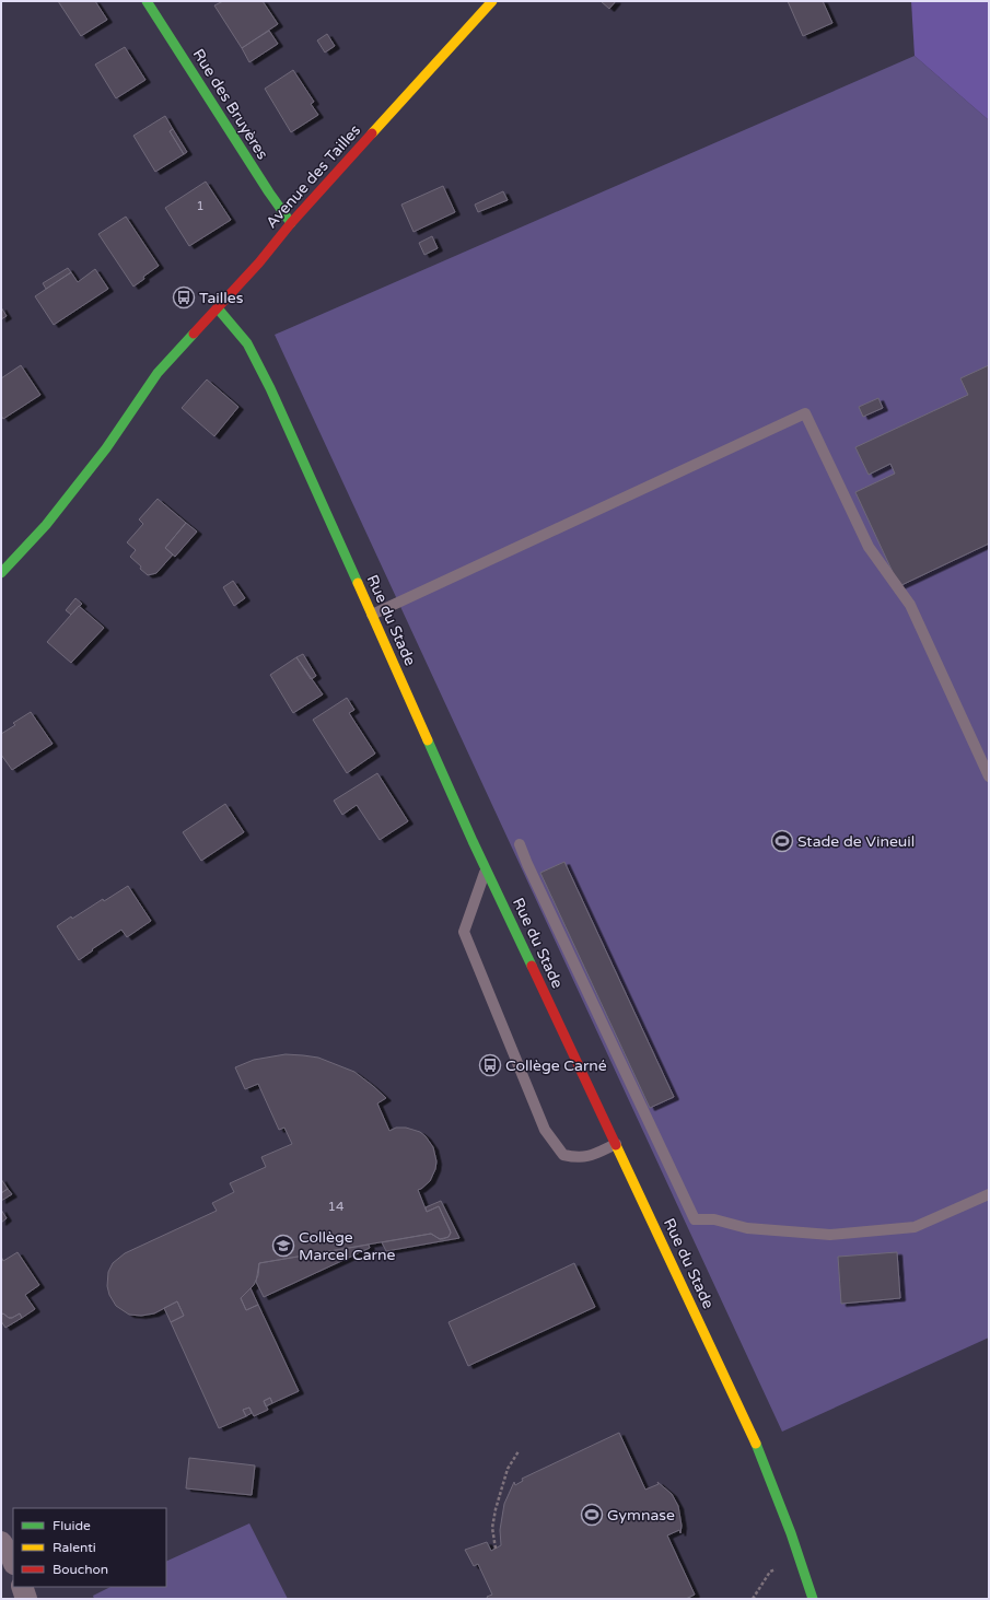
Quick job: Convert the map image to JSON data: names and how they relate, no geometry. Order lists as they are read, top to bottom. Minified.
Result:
{"streets":{"street":["Rue des Bruyères","Avenue des Tailles","Rue du Stade"]},"crossings":[["Rue des Bruyères","Avenue des Tailles"],["Avenue des Tailles","Rue du Stade"]],"places":{"bus stop":["Tailles","Collège Carné"],"sports":["Stade de Vineuil","Gymnase"],"school or university":["Collège Marcel Carne"]},"house_numbers":["1","14"],"legend":["Fluide","Ralenti","Bouchon"]}
